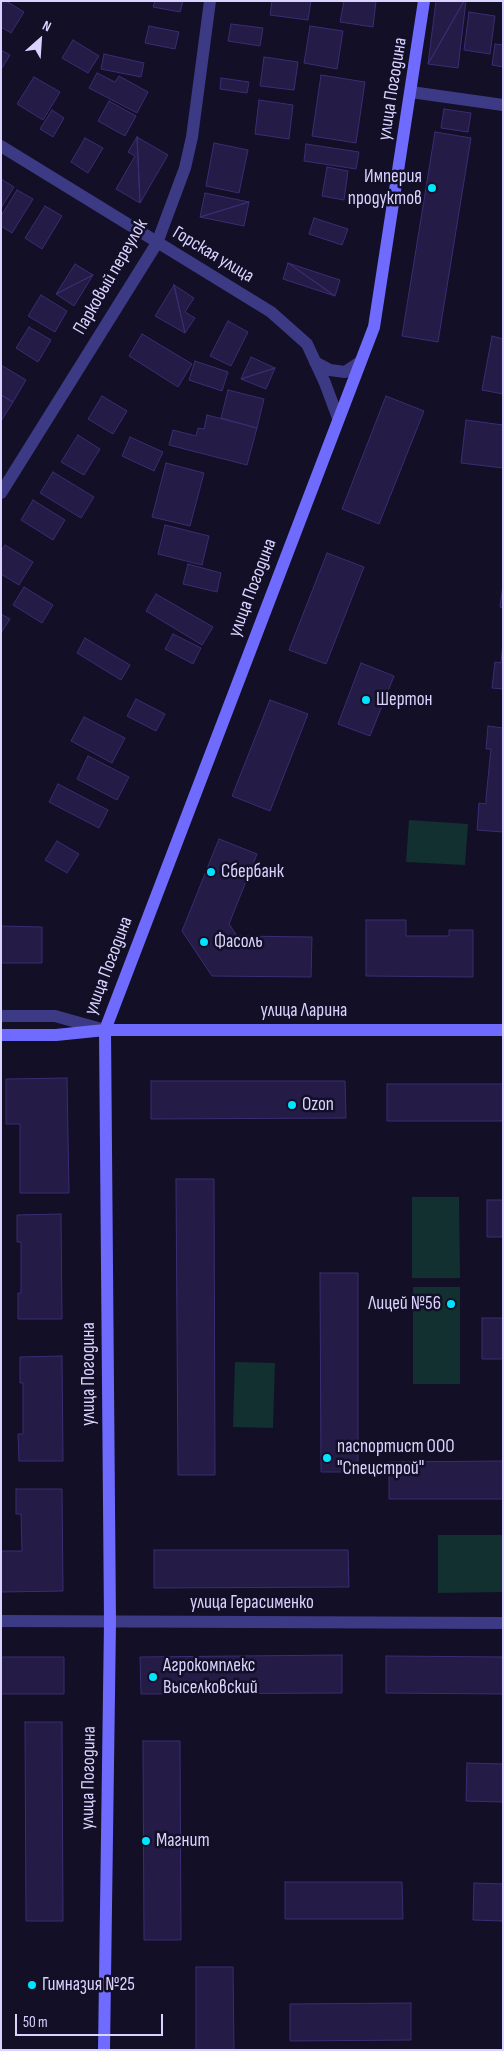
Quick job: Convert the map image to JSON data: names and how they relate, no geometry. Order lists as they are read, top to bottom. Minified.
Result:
{"streets":{"street":["улица Погодина","Горская улица","Парковый переулок","улица Ларина","улица Герасименко"]},"crossings":[["улица Погодина","Горская улица"],["улица Погодина","улица Ларина"],["улица Погодина","улица Герасименко"],["Горская улица","Парковый переулок"]],"places":["Империя продуктов","Шертон","Сбербанк","Фасоль","Ozon","Лицей №56","паспортист ООО \"Спецстрой\"","Агрокомплекс Выселковский","Магнит","Гимназия №25"],"scale_bar":"50 m","north":"top right"}
